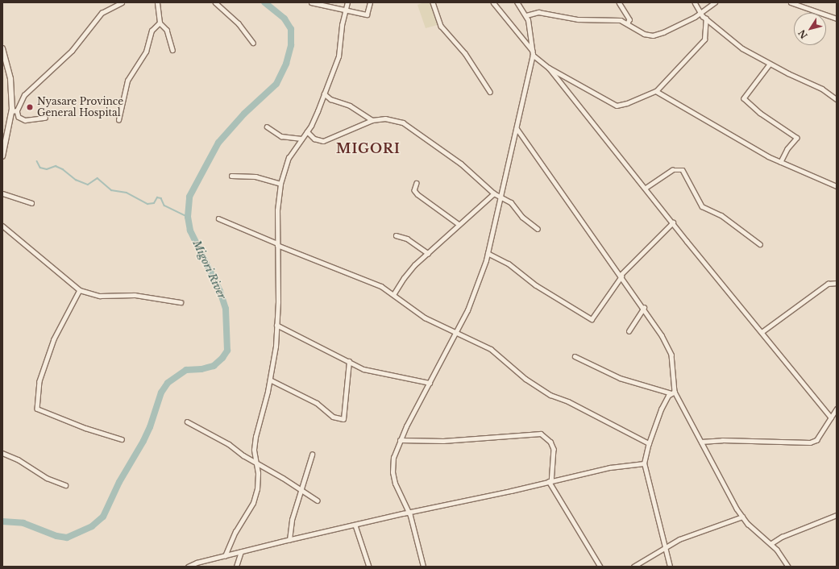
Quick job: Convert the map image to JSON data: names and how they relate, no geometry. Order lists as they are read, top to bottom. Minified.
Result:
{"districts":["MIGORI"],"water":["Migori River"],"places":["Nyasare Province General Hospital"],"north":"bottom left"}
